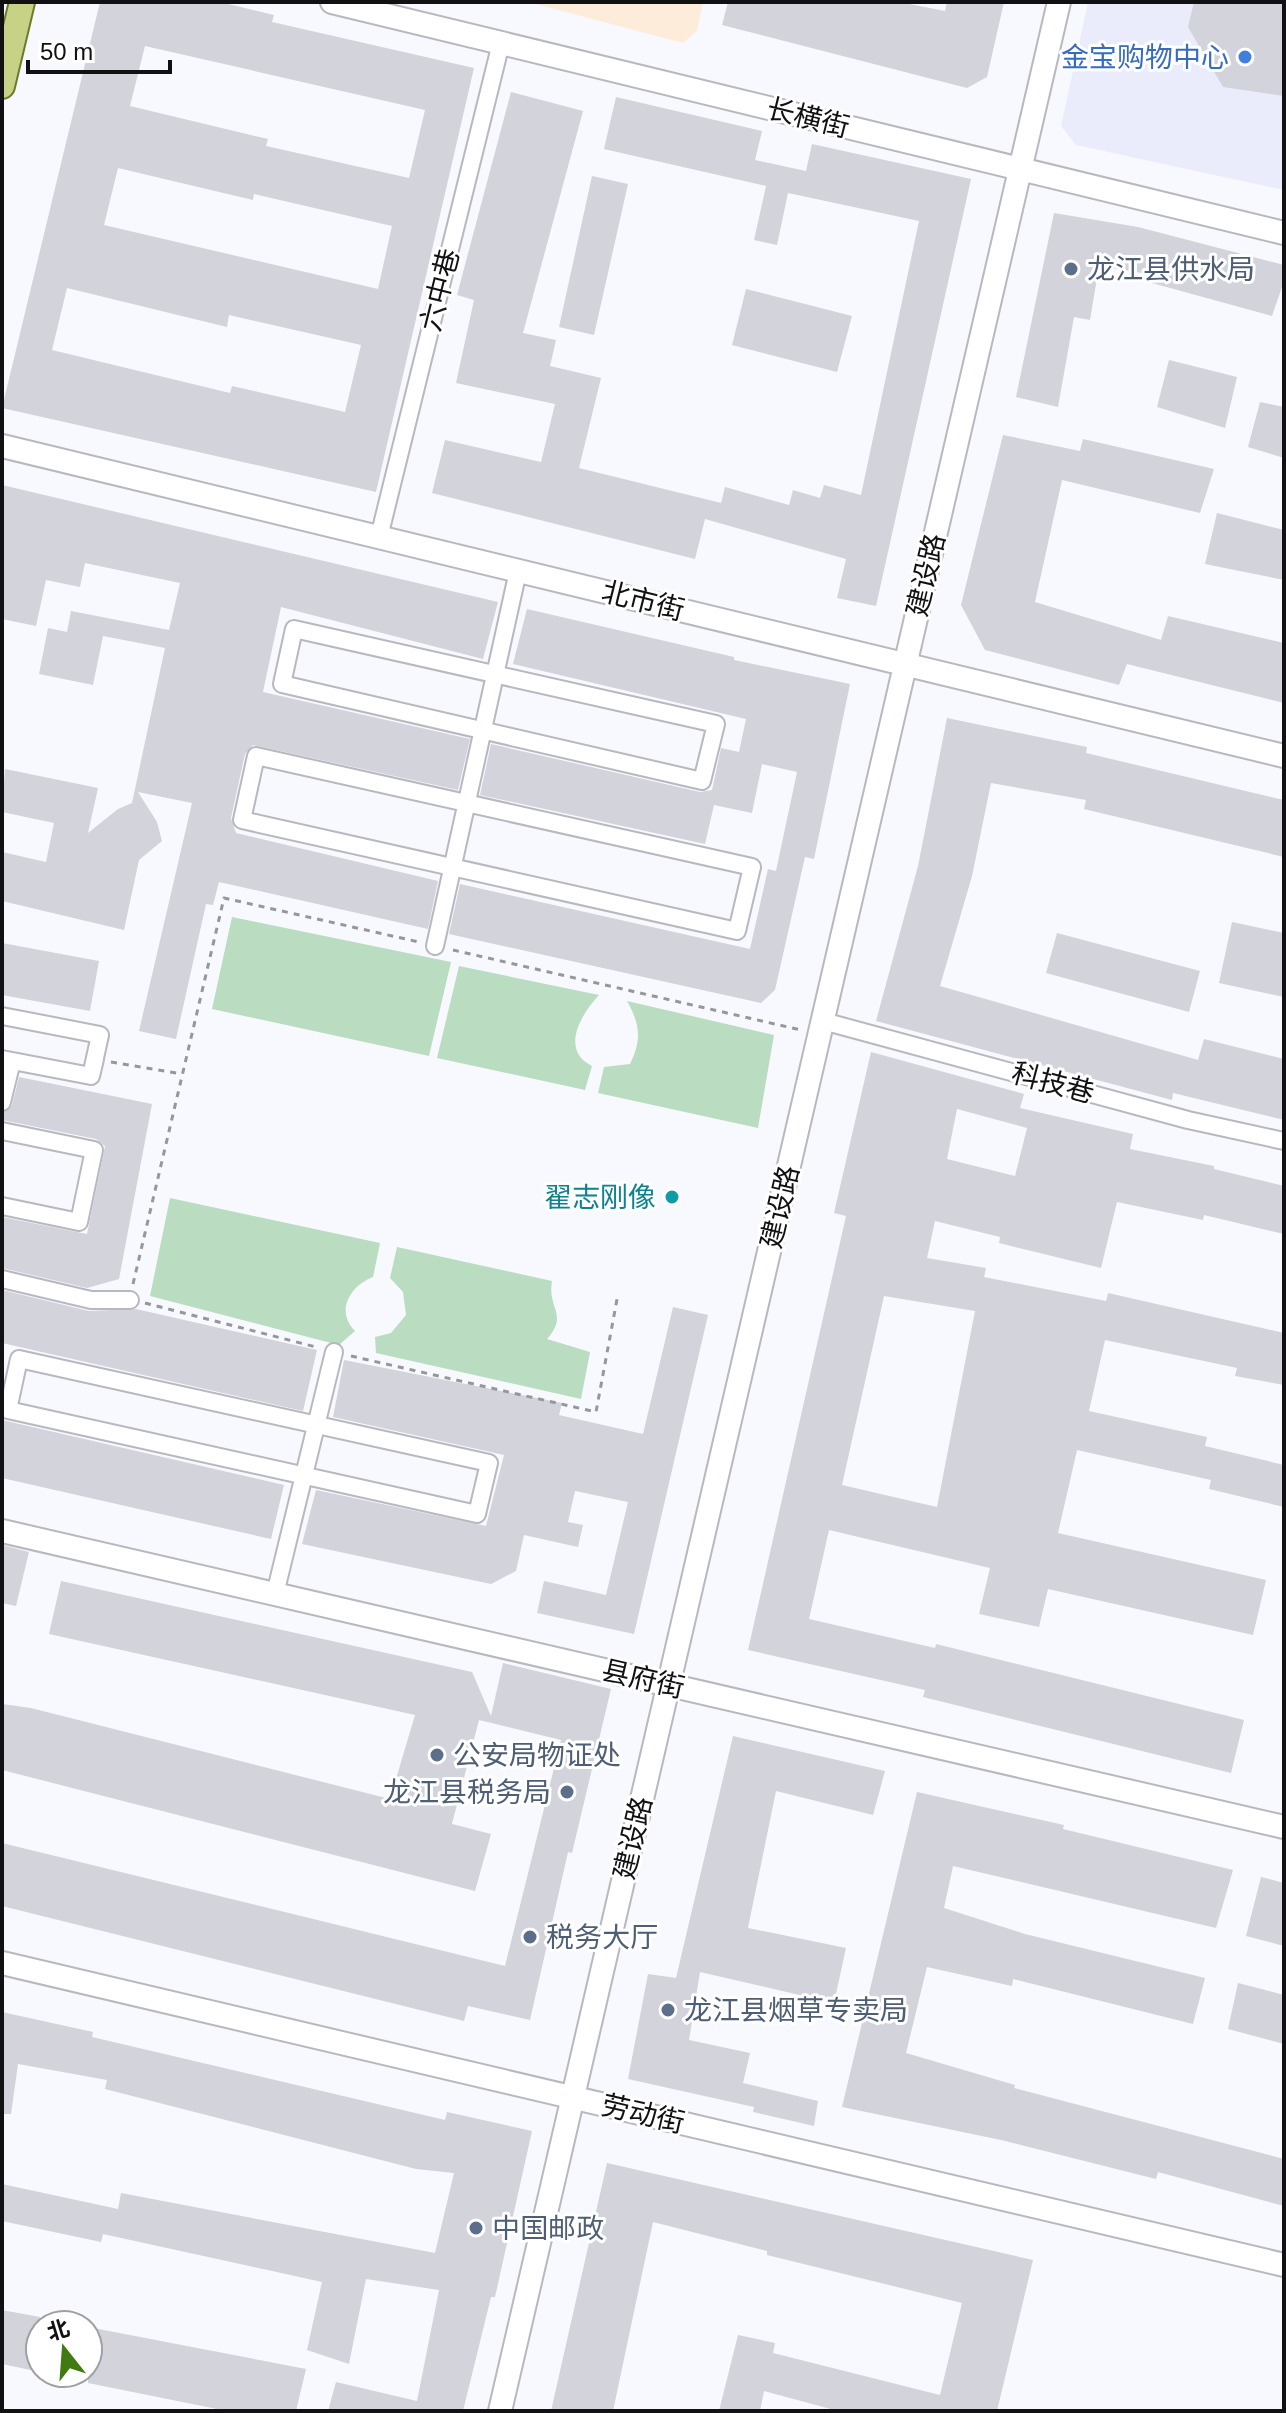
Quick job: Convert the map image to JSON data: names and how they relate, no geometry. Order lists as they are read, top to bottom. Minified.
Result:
{"streets":{"street":["长横街","六中巷","建设路","北市街","科技巷","县府街","劳动街"]},"crossings":[["长横街","六中巷"],["长横街","建设路"],["六中巷","北市街"],["建设路","北市街"],["建设路","科技巷"],["建设路","县府街"],["建设路","劳动街"]],"places":["金宝购物中心","龙江县供水局","翟志刚像","公安局物证处","龙江县税务局","税务大厅","龙江县烟草专卖局","中国邮政"],"scale_bar":"50 m","north":"top"}
